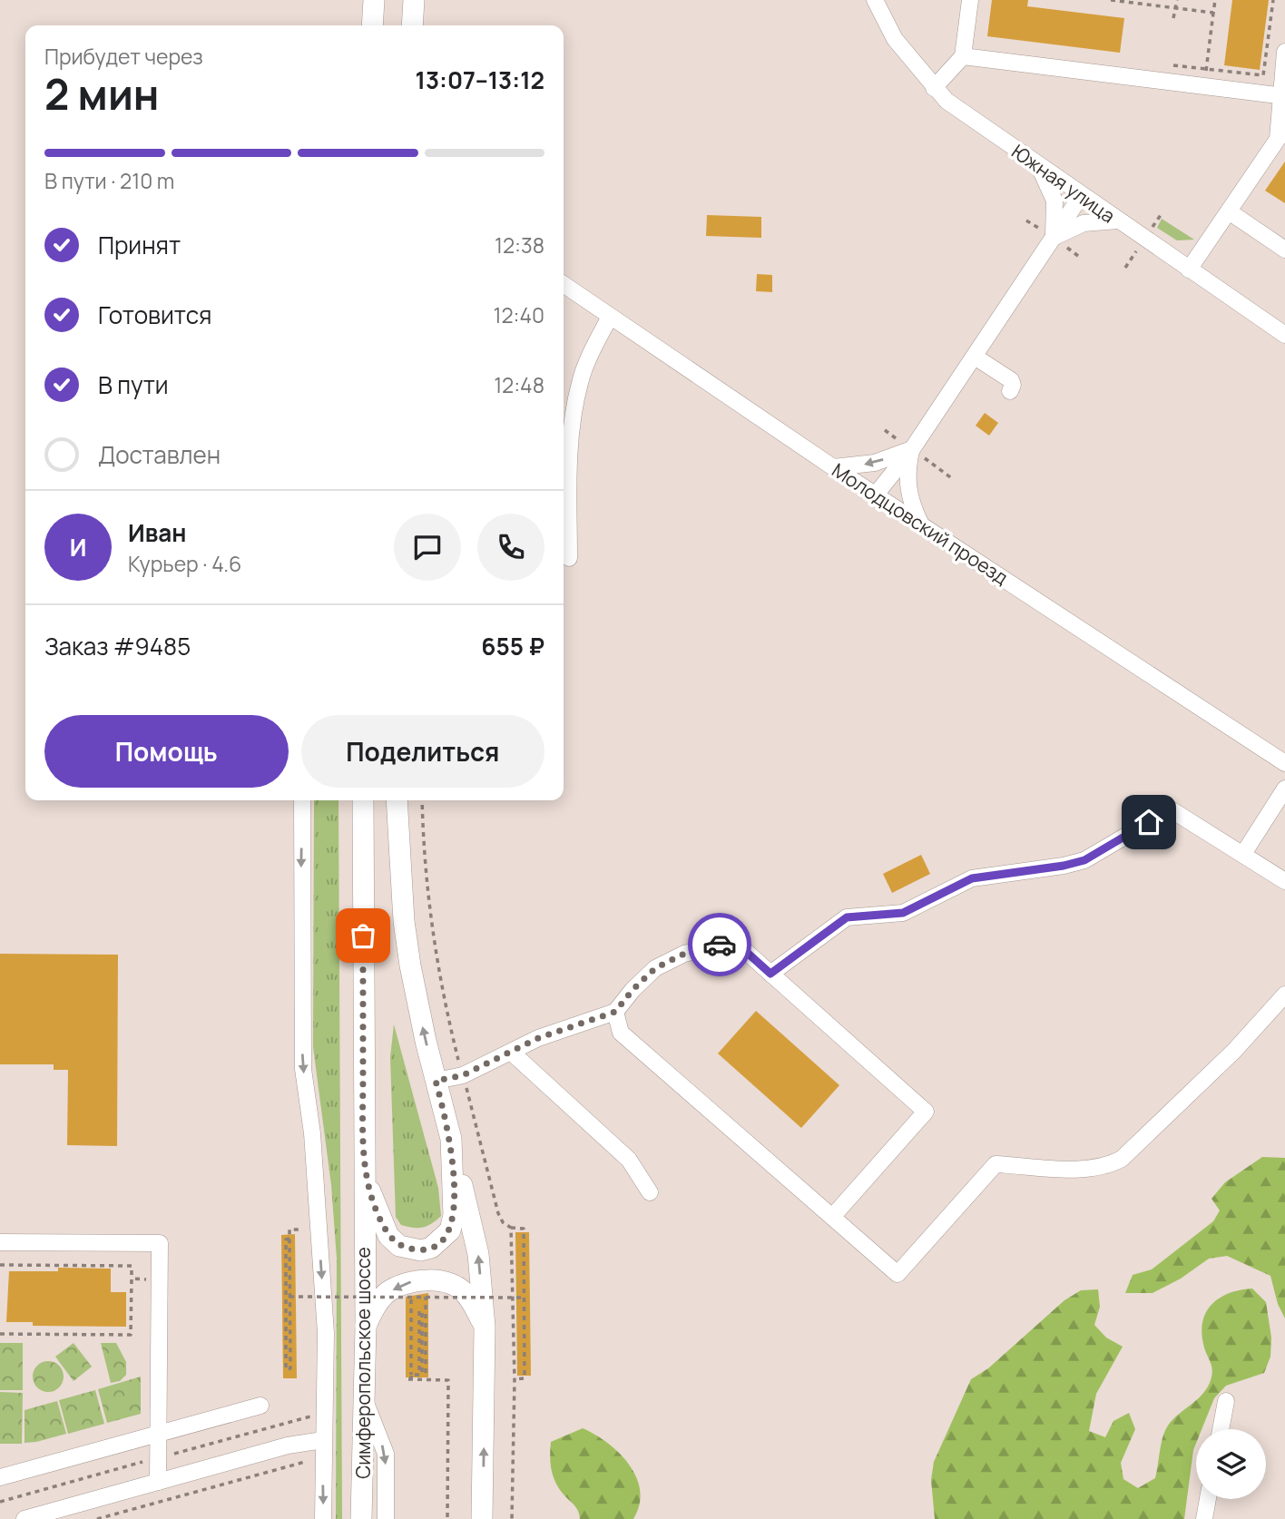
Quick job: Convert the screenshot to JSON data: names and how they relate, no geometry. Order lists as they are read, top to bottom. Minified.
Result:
{"streets":{"main road":["Симферопольское шоссе"],"street":["Южная улица","Молодцовский проезд"]},"page":{"heading":["2 мин","Прибудет через","13:07–13:12"],"panel":["Иван","Курьер · 4.6","Заказ #9485","655 ₽"],"bar":"В пути · 210 m","list":[["Принят","12:38"],["Готовится","12:40"],["В пути","12:48"],"Доставлен"],"round":"И","buttons":["Помощь","Поделиться"]}}
